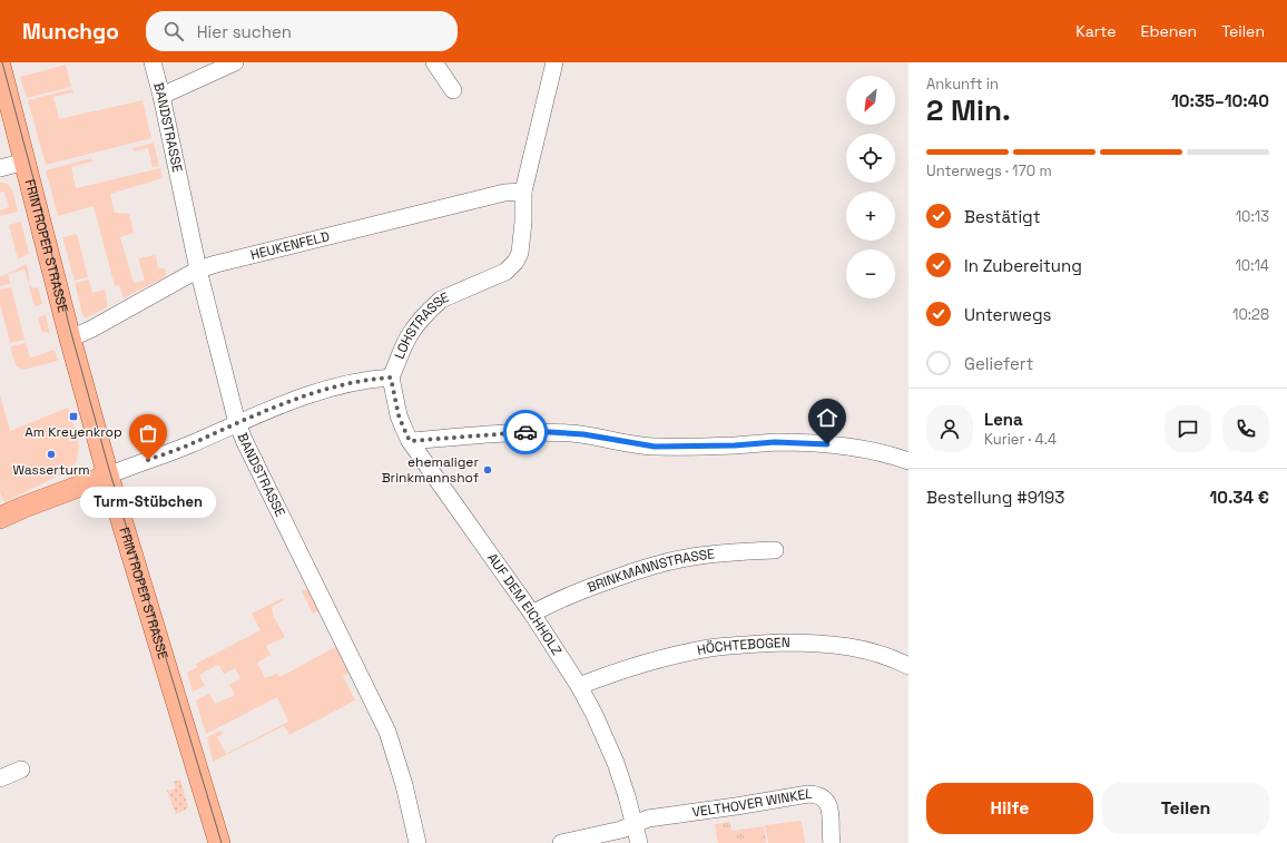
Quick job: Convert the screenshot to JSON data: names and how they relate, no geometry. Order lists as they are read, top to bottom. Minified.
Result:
{"streets":{"main road":["FRINTROPER STRASSE"],"street":["BANDSTRASSE","HEUKENFELD","LOHSTRASSE","BRINKMANNSTRASSE","AUF DEM EICHHOLZ","HÖCHTEBOGEN","VELTHOVER WINKEL"]},"crossings":[["BANDSTRASSE","HEUKENFELD"],["BANDSTRASSE","LOHSTRASSE"],["FRINTROPER STRASSE","HEUKENFELD"],["FRINTROPER STRASSE","LOHSTRASSE"],["HEUKENFELD","LOHSTRASSE"],["LOHSTRASSE","AUF DEM EICHHOLZ"],["BRINKMANNSTRASSE","AUF DEM EICHHOLZ"],["AUF DEM EICHHOLZ","HÖCHTEBOGEN"],["AUF DEM EICHHOLZ","VELTHOVER WINKEL"]],"places":{"transit":["Am Kreyenkrop"],"other":["Wasserturm","Turm-Stübchen","ehemaliger Brinkmannshof"]},"north":"bottom left","page":{"header":"Munchgo","search":"Hier suchen","nav":["Karte","Ebenen","Teilen"],"heading":["2 Min.","Ankunft in","10:35–10:40"],"panel":["Lena","Kurier · 4.4","Bestellung #9193","10.34 €"],"map_buttons":["+","−"],"bar":"Unterwegs · 170 m","list":[["Bestätigt","10:13"],["In Zubereitung","10:14"],["Unterwegs","10:28"],"Geliefert"],"bubble":"Turm-Stübchen","buttons":["Hilfe","Teilen"]}}
